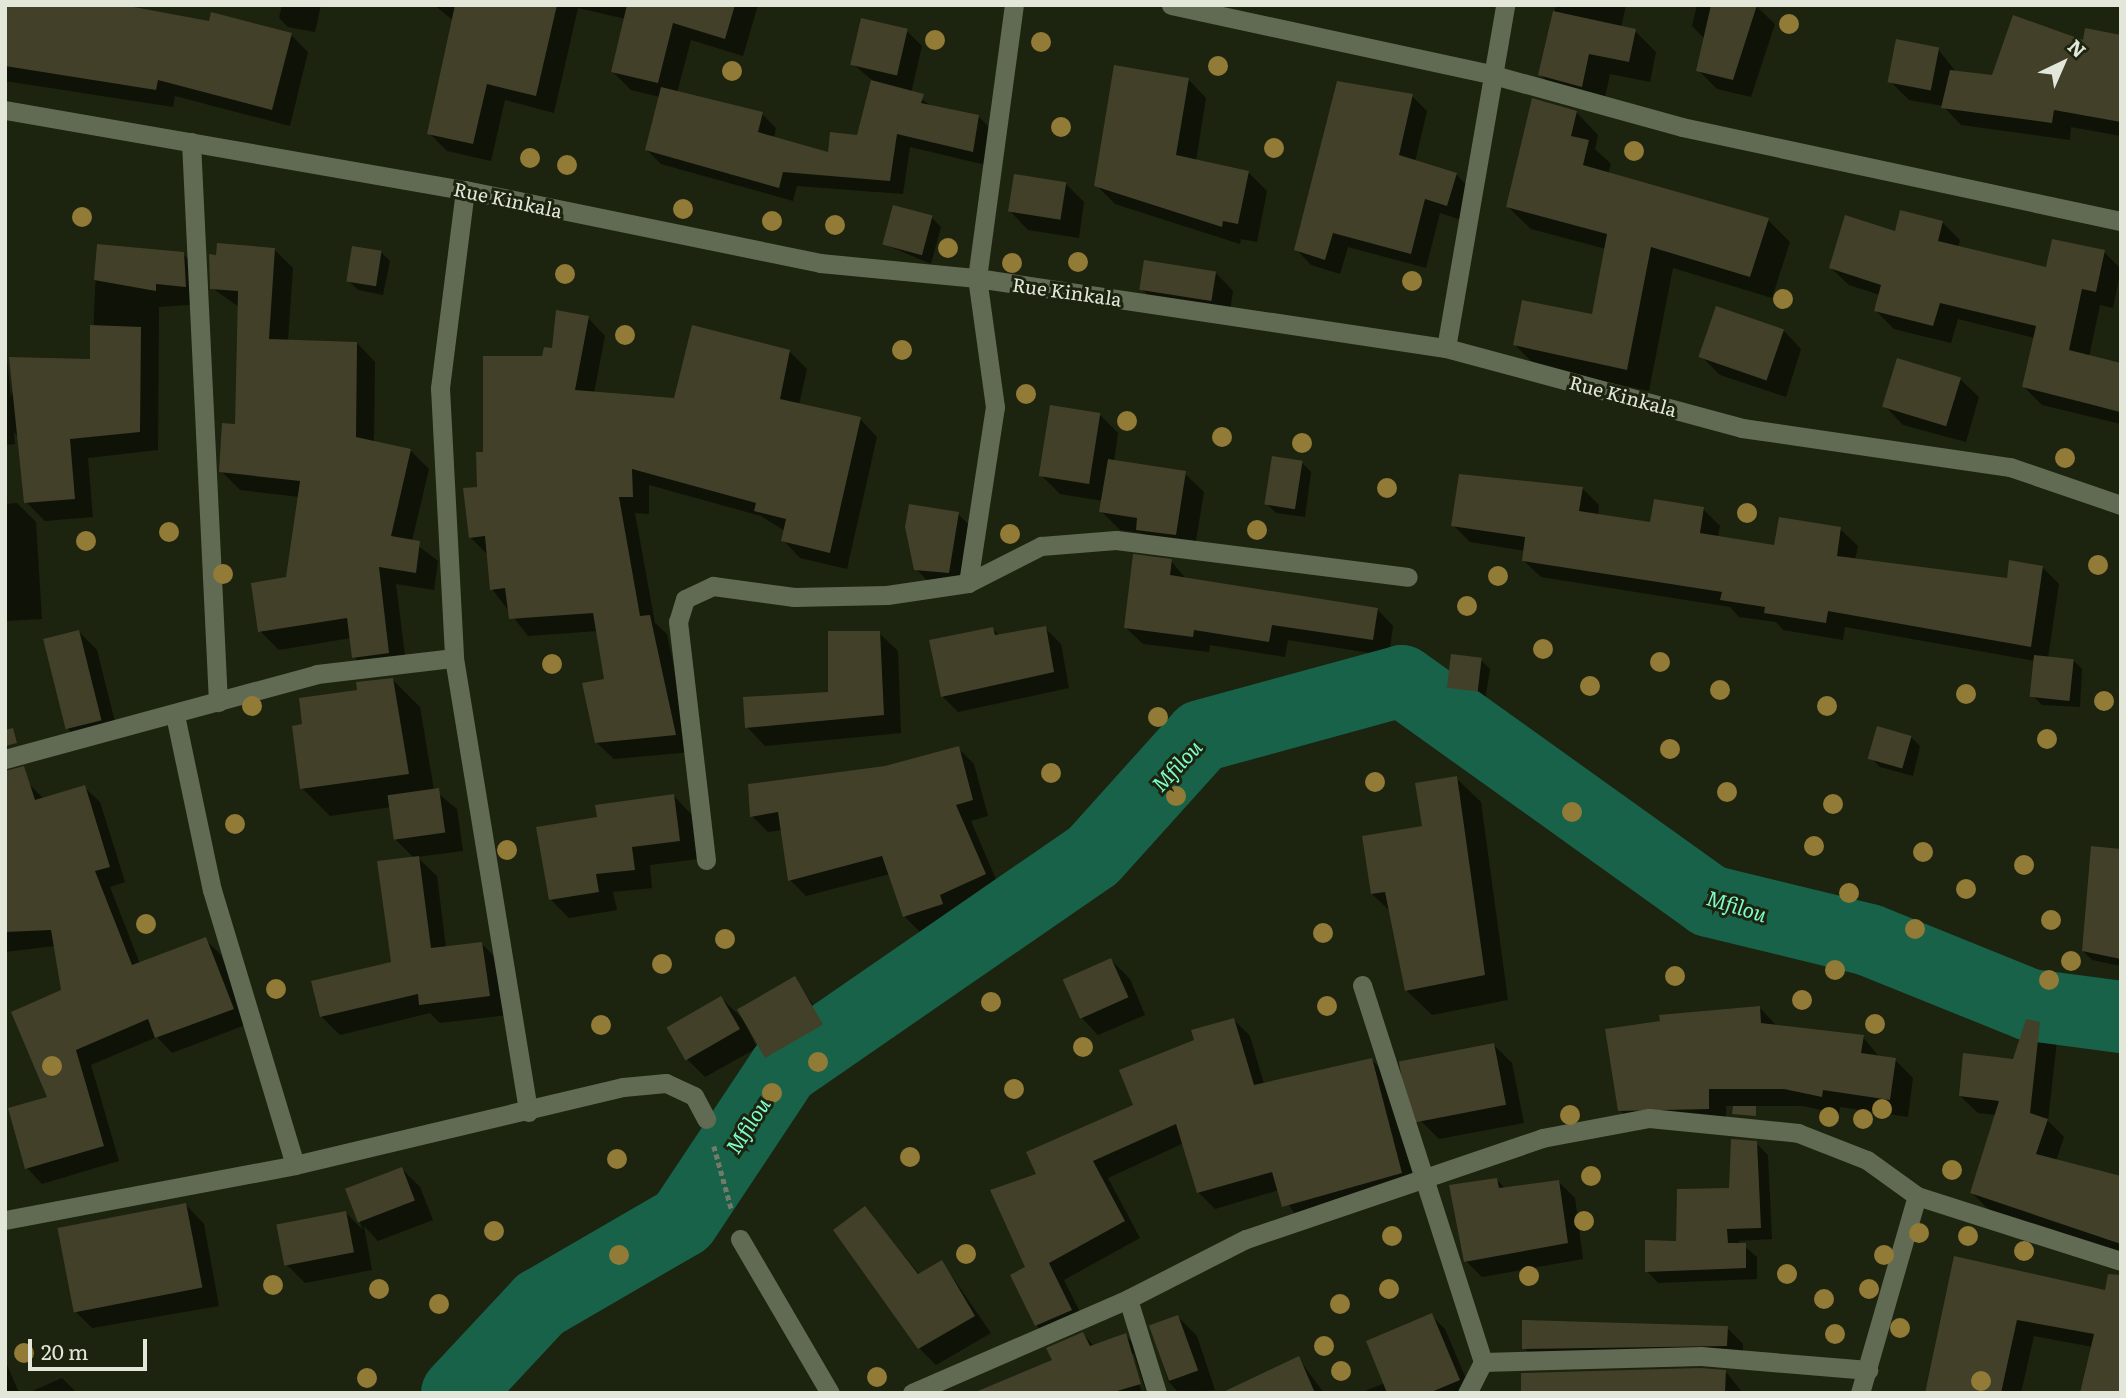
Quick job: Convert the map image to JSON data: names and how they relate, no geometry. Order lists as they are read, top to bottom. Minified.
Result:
{"streets":{"street":["Rue Kinkala"]},"water":["Mfilou"],"scale_bar":"20 m","north":"top right"}
